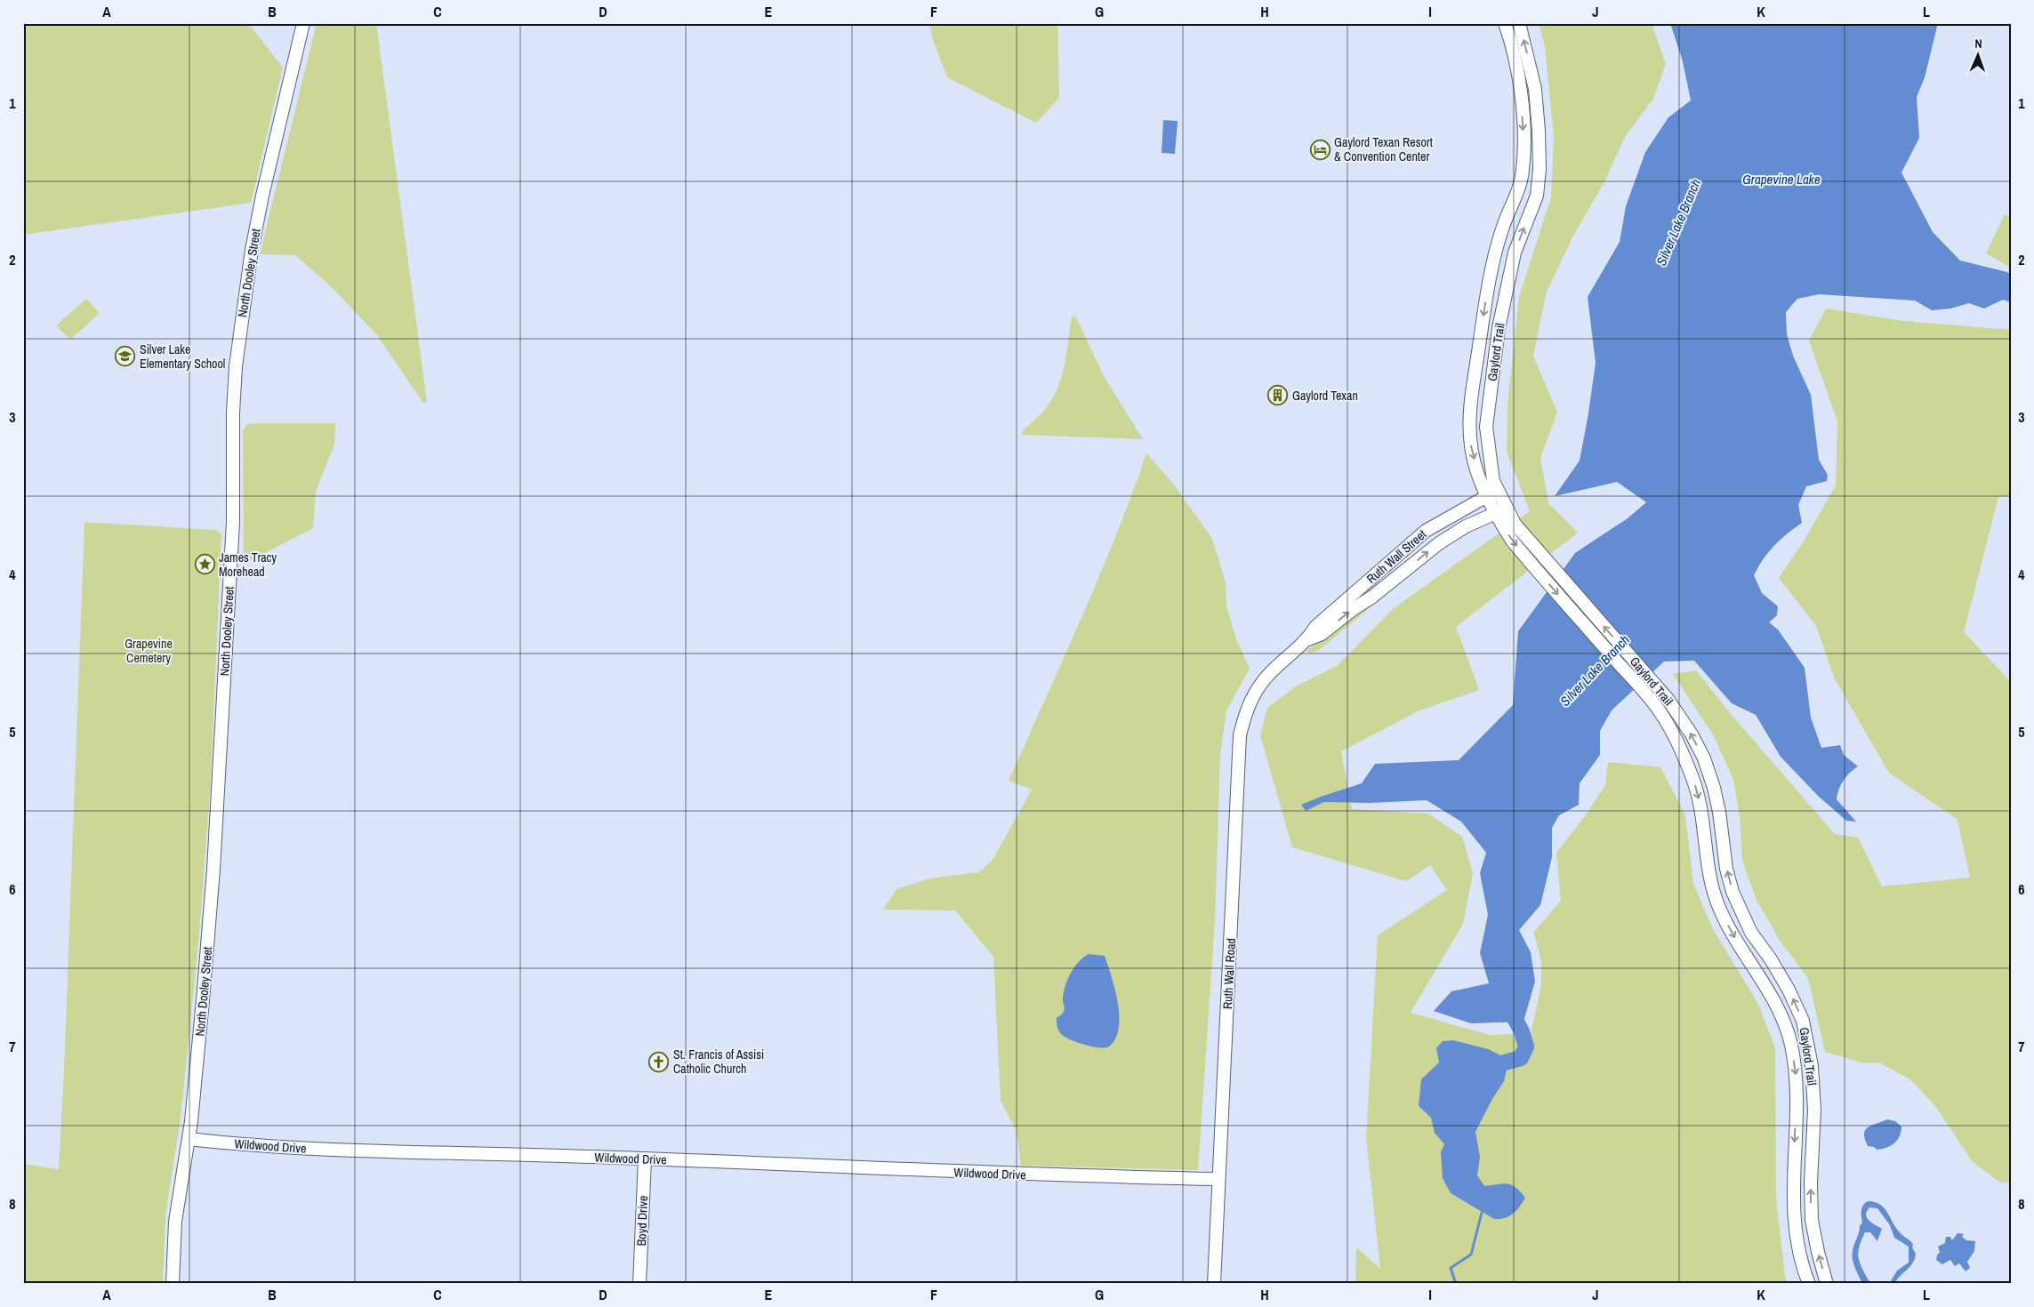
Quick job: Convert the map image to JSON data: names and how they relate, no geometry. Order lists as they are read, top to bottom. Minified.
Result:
{"streets":{"street":["North Dooley Street","Gaylord Trail","Ruth Wall Street","Ruth Wall Road","Wildwood Drive","Boyd Drive"]},"crossings":[["North Dooley Street","Wildwood Drive"],["Gaylord Trail","Ruth Wall Street"],["Ruth Wall Street","Ruth Wall Road"],["Ruth Wall Road","Wildwood Drive"],["Wildwood Drive","Boyd Drive"]],"water":["Grapevine Lake","Silver Lake Branch"],"parks":["Grapevine Cemetery"],"places":{"hotel":["Gaylord Texan Resort & Convention Center"],"school or university":["Silver Lake Elementary School"],"building":["Gaylord Texan"],"place":["James Tracy Morehead"],"church":["St. Francis of Assisi Catholic Church"]},"north":"top","grid":{"columns":["A","B","C","D","E","F","G","H","I","J","K","L"],"rows":["1","2","3","4","5","6","7","8"]}}
